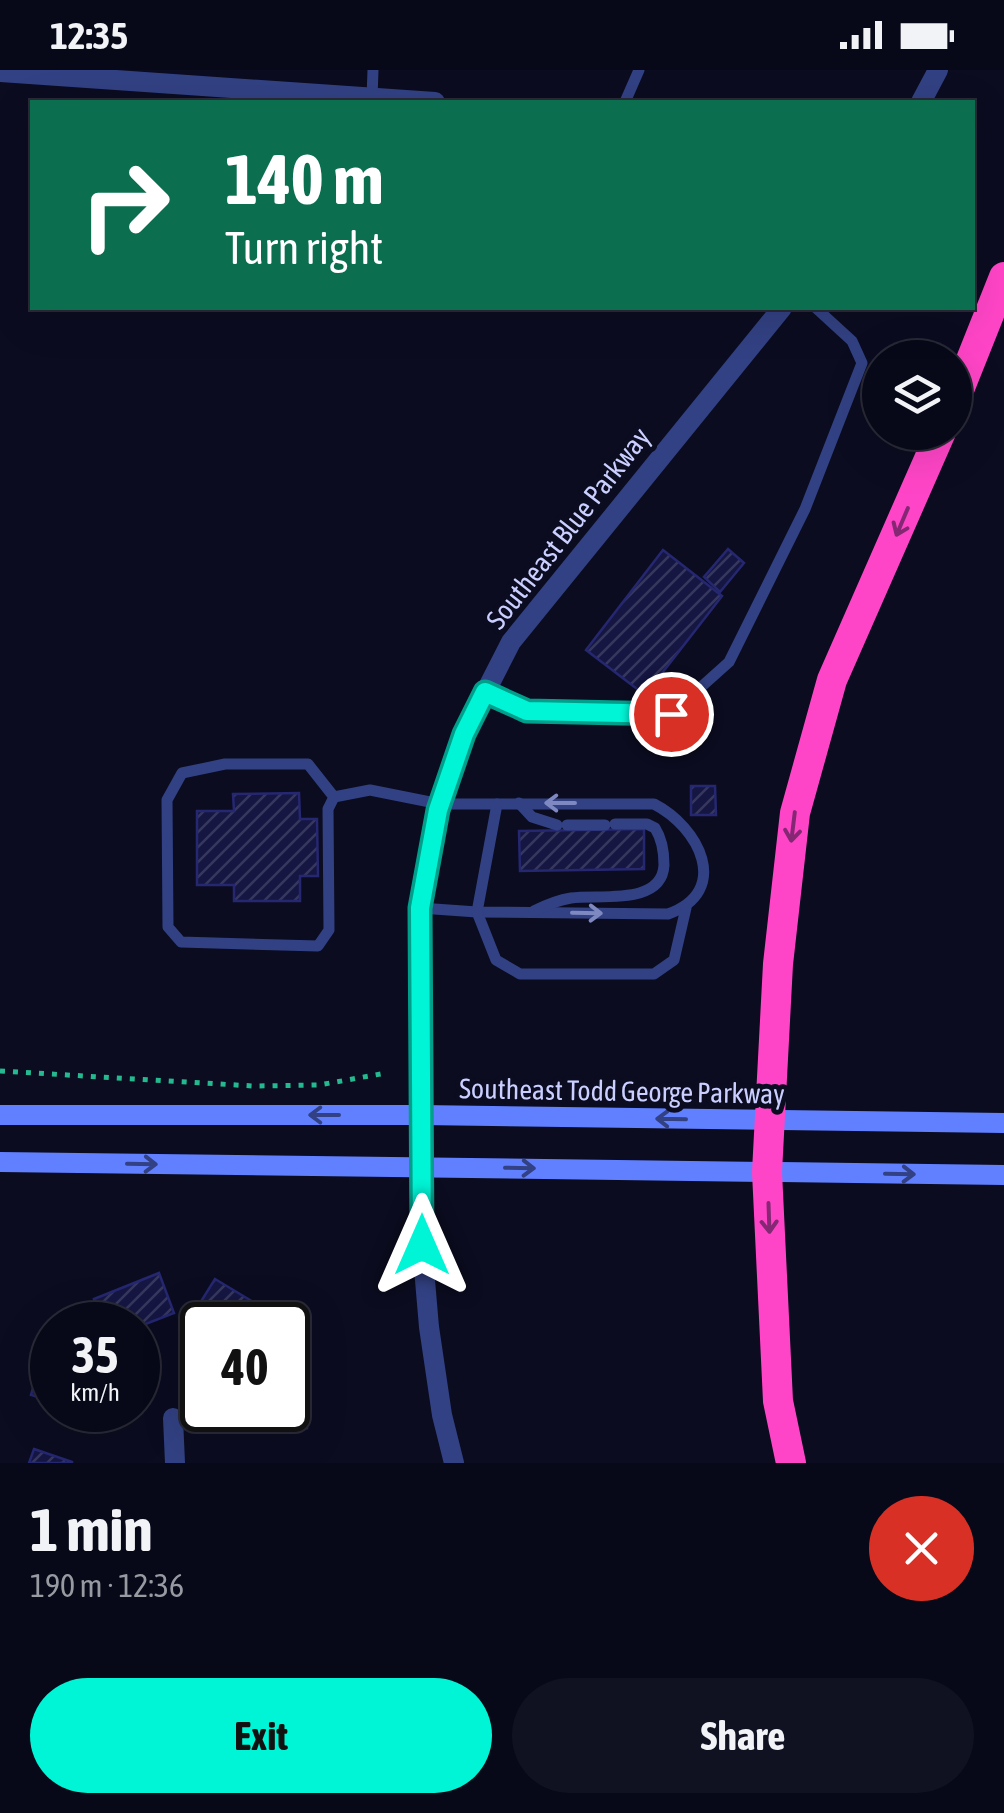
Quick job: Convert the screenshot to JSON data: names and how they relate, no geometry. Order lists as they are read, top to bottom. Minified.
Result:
{"streets":{"main road":["Southeast Todd George Parkway"],"street":["Southeast Blue Parkway"]},"crossings":[["Southeast Blue Parkway","Southeast Todd George Parkway"]],"page":{"status":"12:35","turn":["140 m","Turn right"],"speed":"35 km/h","limit":"40","heading":["1 min","190 m · 12:36"],"buttons":["Exit","Share"]}}
